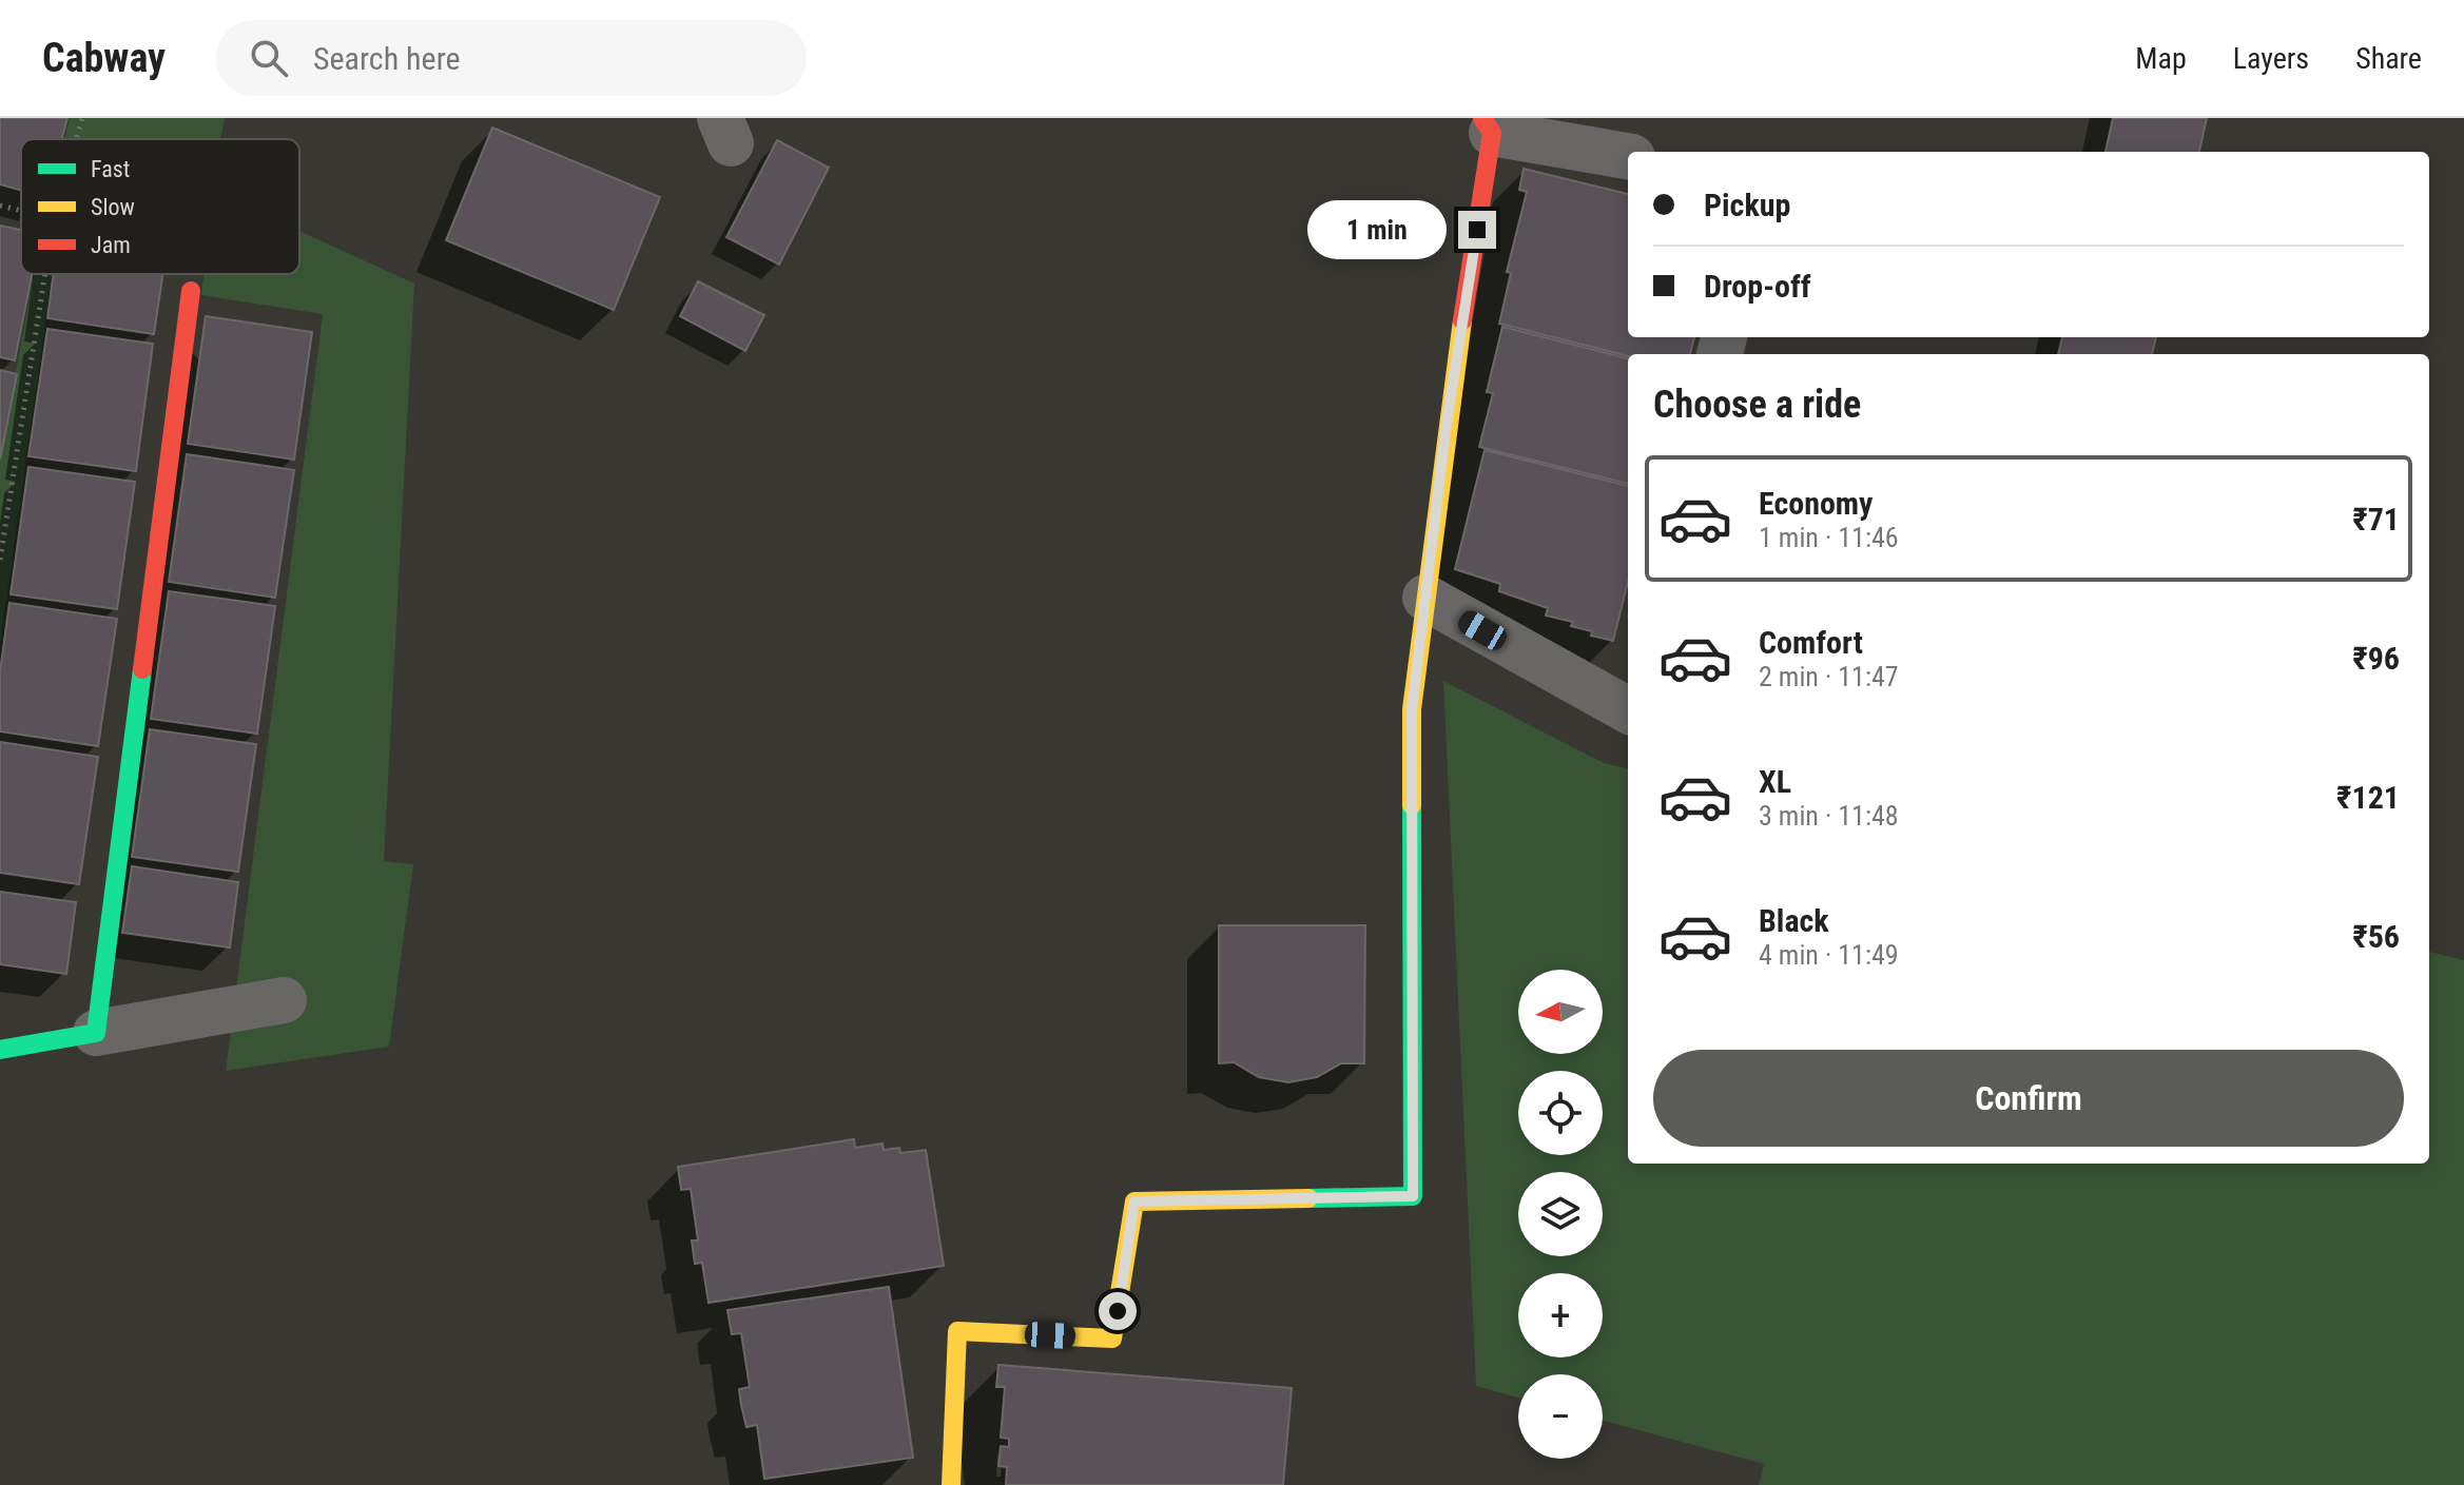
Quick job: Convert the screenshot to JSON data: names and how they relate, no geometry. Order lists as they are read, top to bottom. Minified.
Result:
{"legend":["Fast","Slow","Jam"],"north":"left","page":{"header":"Cabway","search":"Search here","nav":["Map","Layers","Share"],"banner":["Pickup","Drop-off"],"bubble":"1 min","heading":"Choose a ride","list":[{"name":"Economy","note":"1 min · 11:46","value":"₹71"},{"name":"Comfort","note":"2 min · 11:47","value":"₹96"},{"name":"XL","note":"3 min · 11:48","value":"₹121"},{"name":"Black","note":"4 min · 11:49","value":"₹56"}],"map_buttons":["+","−"],"buttons":"Confirm"}}
